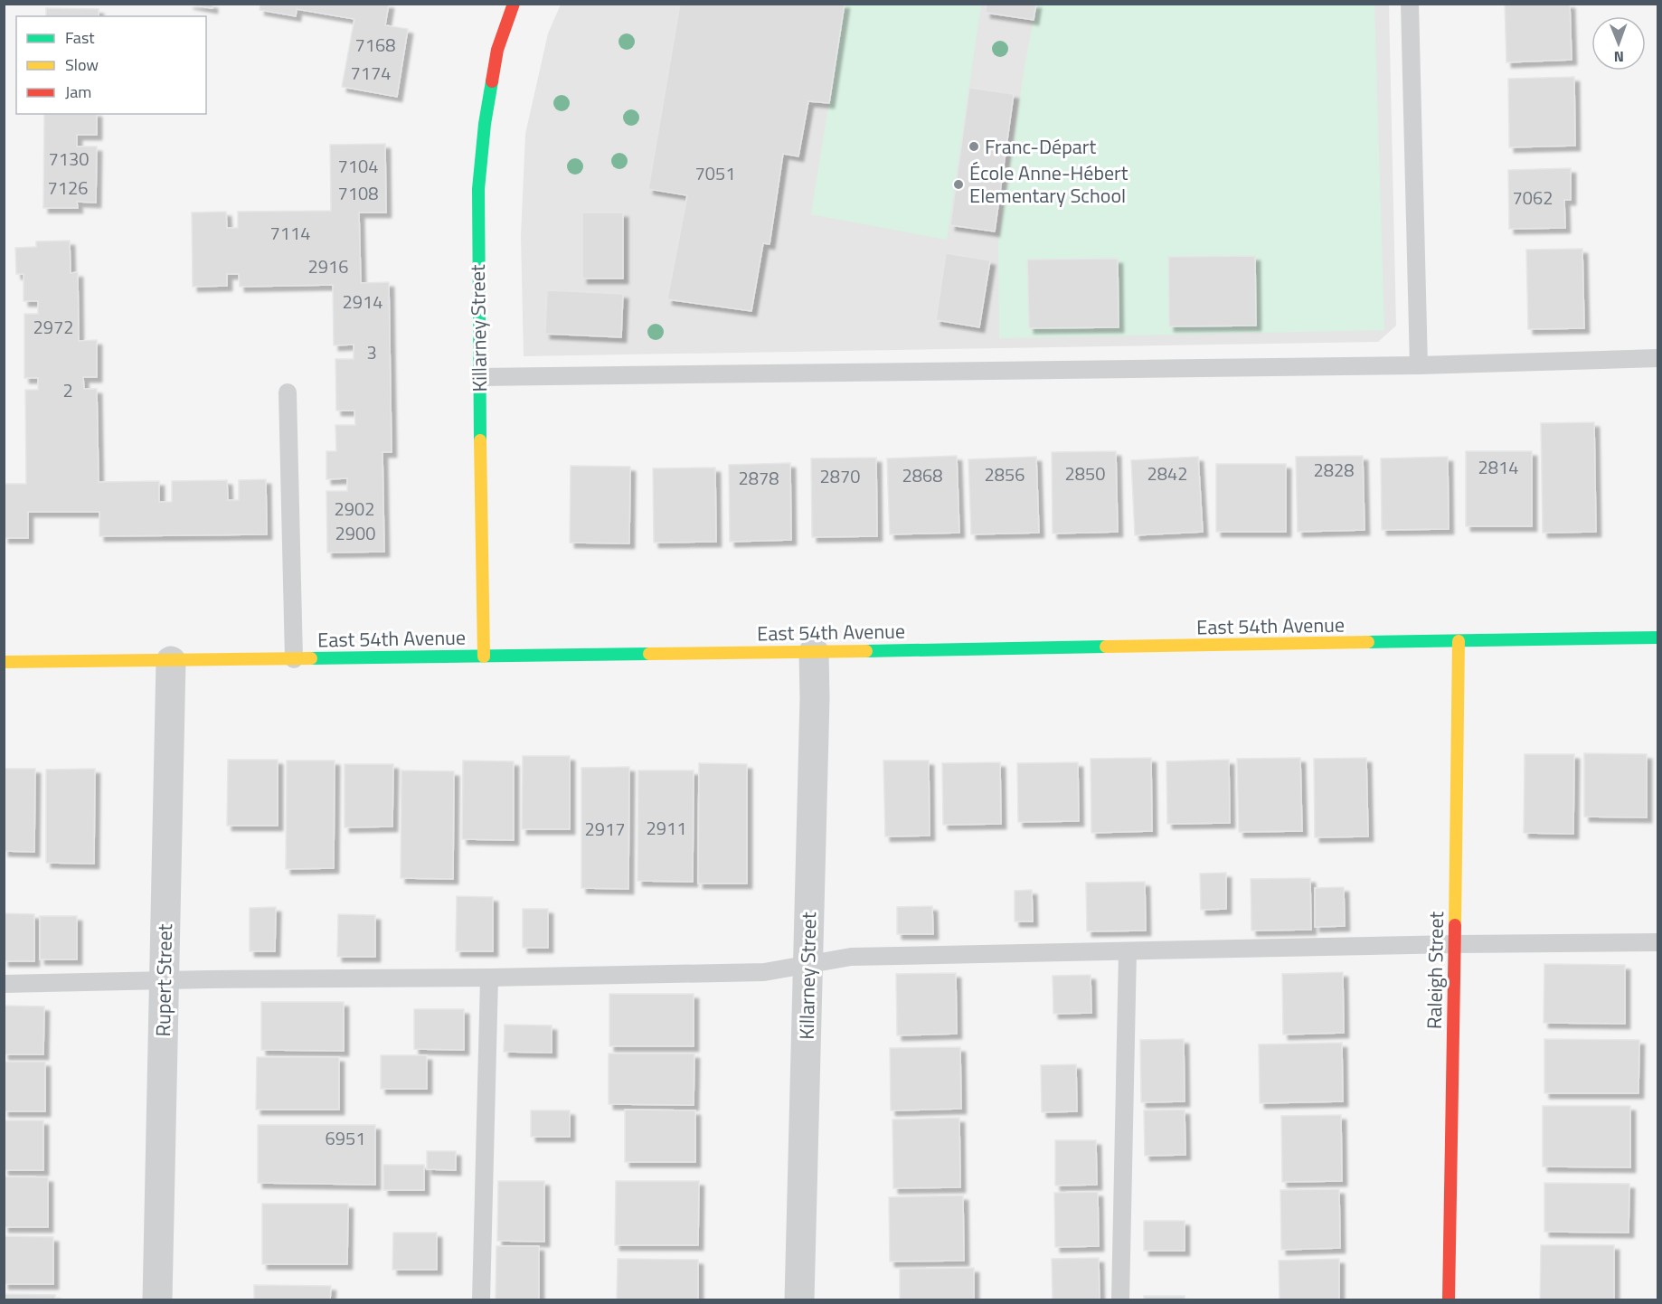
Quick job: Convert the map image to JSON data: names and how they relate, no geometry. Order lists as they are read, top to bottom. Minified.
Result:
{"streets":{"street":["Killarney Street","East 54th Avenue","Raleigh Street","Rupert Street"]},"crossings":[["Killarney Street","East 54th Avenue"],["East 54th Avenue","Raleigh Street"],["East 54th Avenue","Rupert Street"]],"places":["Franc-Départ","École Anne-Hébert Elementary School"],"house_numbers":["7168","7174","7130","7104","7051","7126","7108","7062","7114","2916","2914","2972","3","2","2814","2828","2850","2842","2856","2868","2870","2878","2902","2900","2911","2917","6951"],"legend":["Fast","Slow","Jam"],"north":"bottom"}
